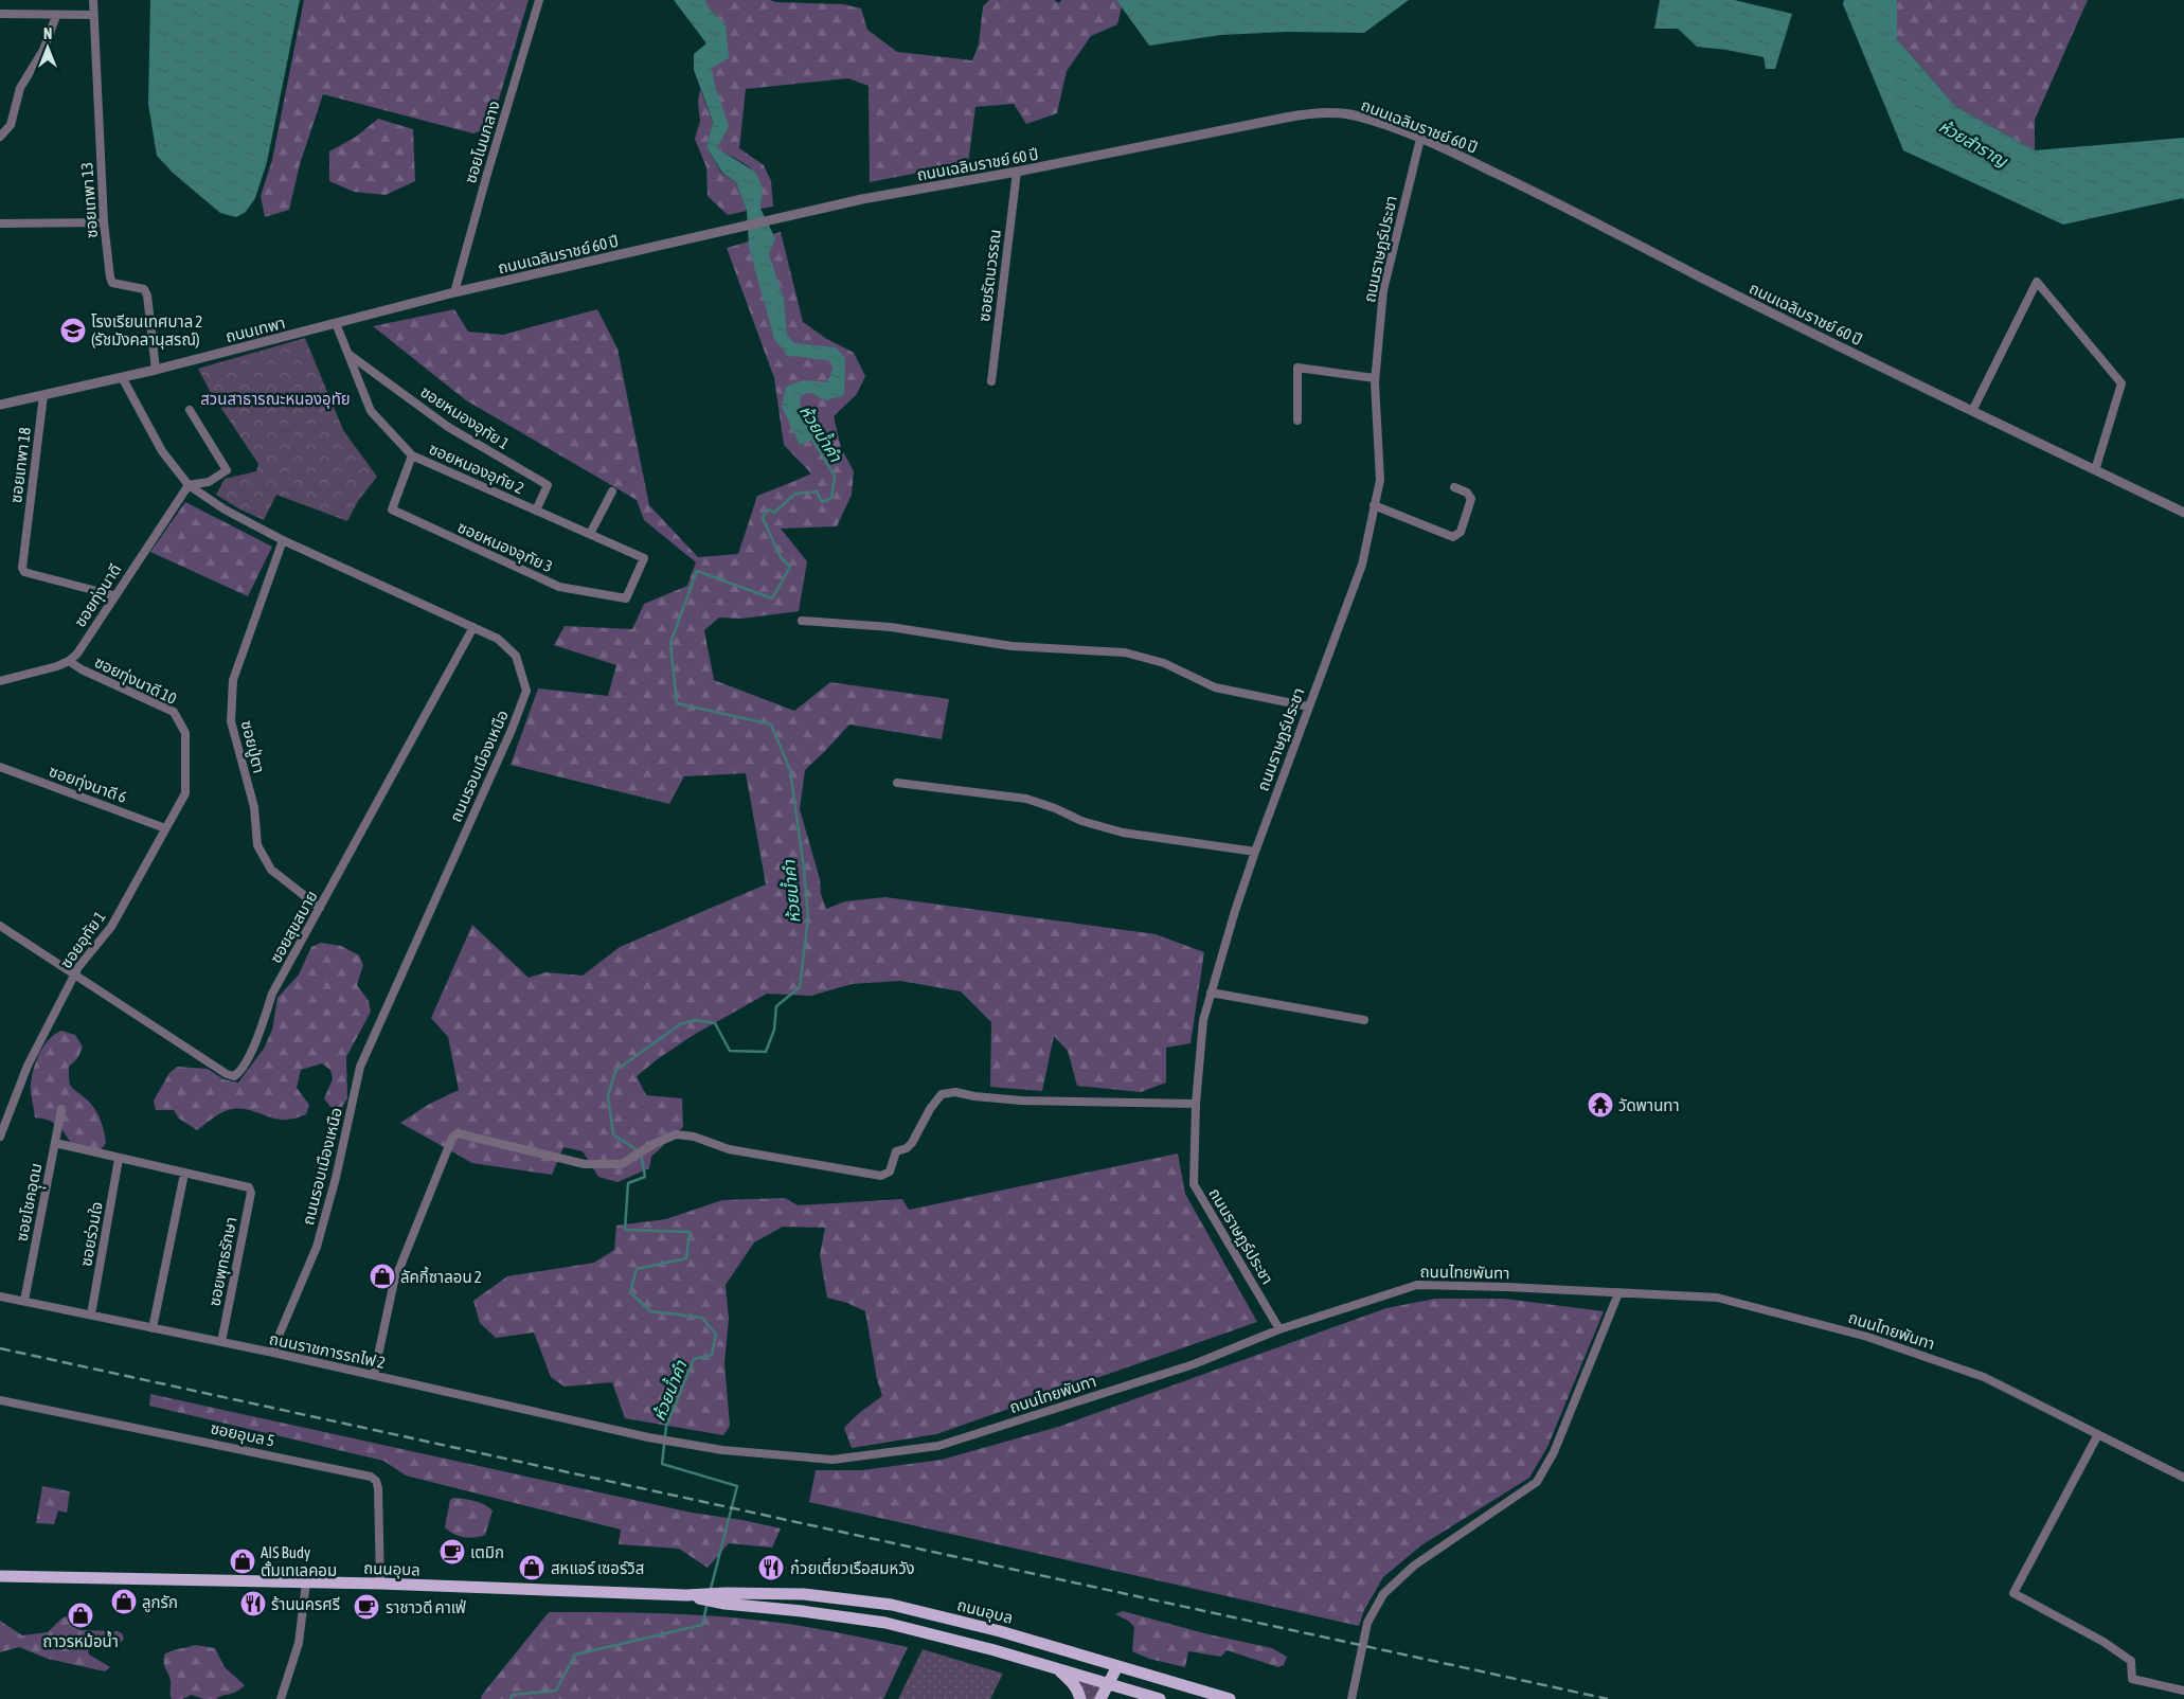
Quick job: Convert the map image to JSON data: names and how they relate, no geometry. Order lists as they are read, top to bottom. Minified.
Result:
{"streets":{"main road":["ถนนอุบล"],"street":["ถนนเฉลิมราชย์ 60 ปี","ซอยโนนกลาง","ซอยเทพา 13","ถนนราษฎร์ประชา","ซอยรัตนวรรณ","ถนนเทพา","ซอยหนองอุทัย 1","ซอยเทพา 18","ซอยหนองอุทัย 2","ซอยหนองอุทัย 3","ซอยทุ่งนาดี","ซอยทุ่งนาดี 10","ซอยปู่ตา","ถนนรอบเมืองเหนือ","ซอยทุ่งนาดี 6","ซอยสุขสบาย","ซอยอุทัย 1","ซอยโชคอุุดม","ซอยร่วมใจ","ซอยพุทธรักษา","ถนนไทยพันทา","ถนนราชการรถไฟ 2","ซอยอุบล 5"]},"crossings":[["ถนนเฉลิมราชย์ 60 ปี","ซอยโนนกลาง"],["ถนนเฉลิมราชย์ 60 ปี","ถนนราษฎร์ประชา"],["ถนนเฉลิมราชย์ 60 ปี","ซอยรัตนวรรณ"],["ถนนเฉลิมราชย์ 60 ปี","ถนนเทพา"],["ซอยโนนกลาง","ถนนเทพา"],["ซอยเทพา 13","ถนนเทพา"],["ถนนราษฎร์ประชา","ถนนไทยพันทา"],["ถนนเทพา","ซอยเทพา 18"],["ถนนเทพา","ซอยหนองอุทัย 2"],["ถนนเทพา","ถนนรอบเมืองเหนือ"],["ซอยหนองอุทัย 1","ซอยหนองอุทัย 2"],["ซอยเทพา 18","ซอยทุ่งนาดี"],["ซอยหนองอุทัย 2","ซอยหนองอุทัย 3"],["ซอยทุ่งนาดี","ซอยทุ่งนาดี 10"],["ซอยทุ่งนาดี","ถนนรอบเมืองเหนือ"],["ซอยทุ่งนาดี 10","ซอยอุทัย 1"],["ซอยปู่ตา","ถนนรอบเมืองเหนือ"],["ซอยปู่ตา","ซอยสุขสบาย"],["ถนนรอบเมืองเหนือ","ซอยสุขสบาย"],["ถนนรอบเมืองเหนือ","ถนนราชการรถไฟ 2"],["ซอยทุ่งนาดี 6","ซอยอุทัย 1"],["ซอยสุขสบาย","ซอยอุทัย 1"],["ซอยโชคอุุดม","ถนนราชการรถไฟ 2"],["ซอยร่วมใจ","ถนนราชการรถไฟ 2"],["ซอยพุทธรักษา","ถนนราชการรถไฟ 2"],["ถนนไทยพันทา","ถนนราชการรถไฟ 2"],["ซอยอุบล 5","ถนนอุบล"]],"water":["ห้วยสำราญ","ห้วยน้ำคำ"],"parks":["สวนสาธารณะหนองอุทัย"],"places":{"school or university":["โรงเรียนเทศบาล 2 (รัชมังคลานุสรณ์)"],"temple":["วัดพานทา"],"shop":["ลัคกี้ซาลอน 2","AIS Budy ตั้มเทเลคอม","สหแอร์ เซอร์วิส","ลูกรัก","ถาวรหม้อน้ำ"],"cafe":["เตมิก","ราชาวดี คาเฟ่"],"restaurant":["ก๋วยเตี๋ยวเรือสมหวัง","ร้านนครศรี"]},"north":"top"}
